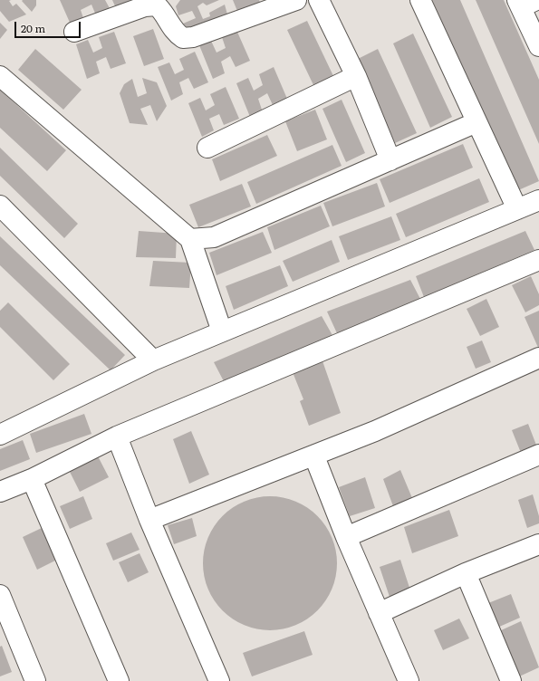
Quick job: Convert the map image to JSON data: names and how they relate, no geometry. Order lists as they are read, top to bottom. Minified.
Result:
{"scale_bar":"20 m"}
